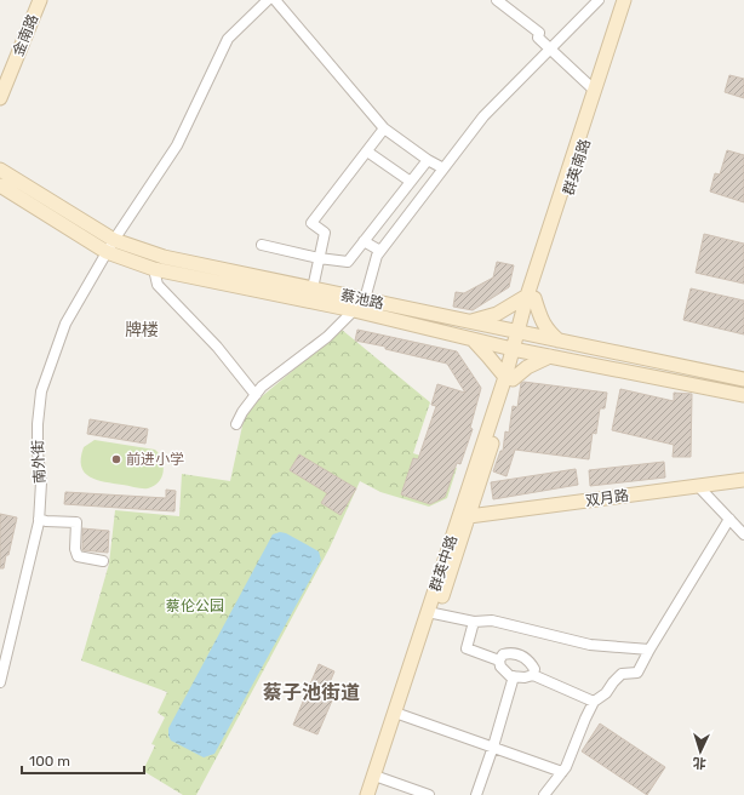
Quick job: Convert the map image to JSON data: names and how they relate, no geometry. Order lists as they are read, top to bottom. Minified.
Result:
{"streets":{"street":["金南路","群英南路","蔡池路","南外街","双月路","群英中路"]},"crossings":[["群英南路","蔡池路"],["群英南路","群英中路"],["蔡池路","南外街"],["蔡池路","群英中路"],["双月路","群英中路"]],"districts":["牌楼","蔡子池街道"],"parks":["蔡伦公园"],"places":["前进小学"],"scale_bar":"100 m","north":"bottom"}
